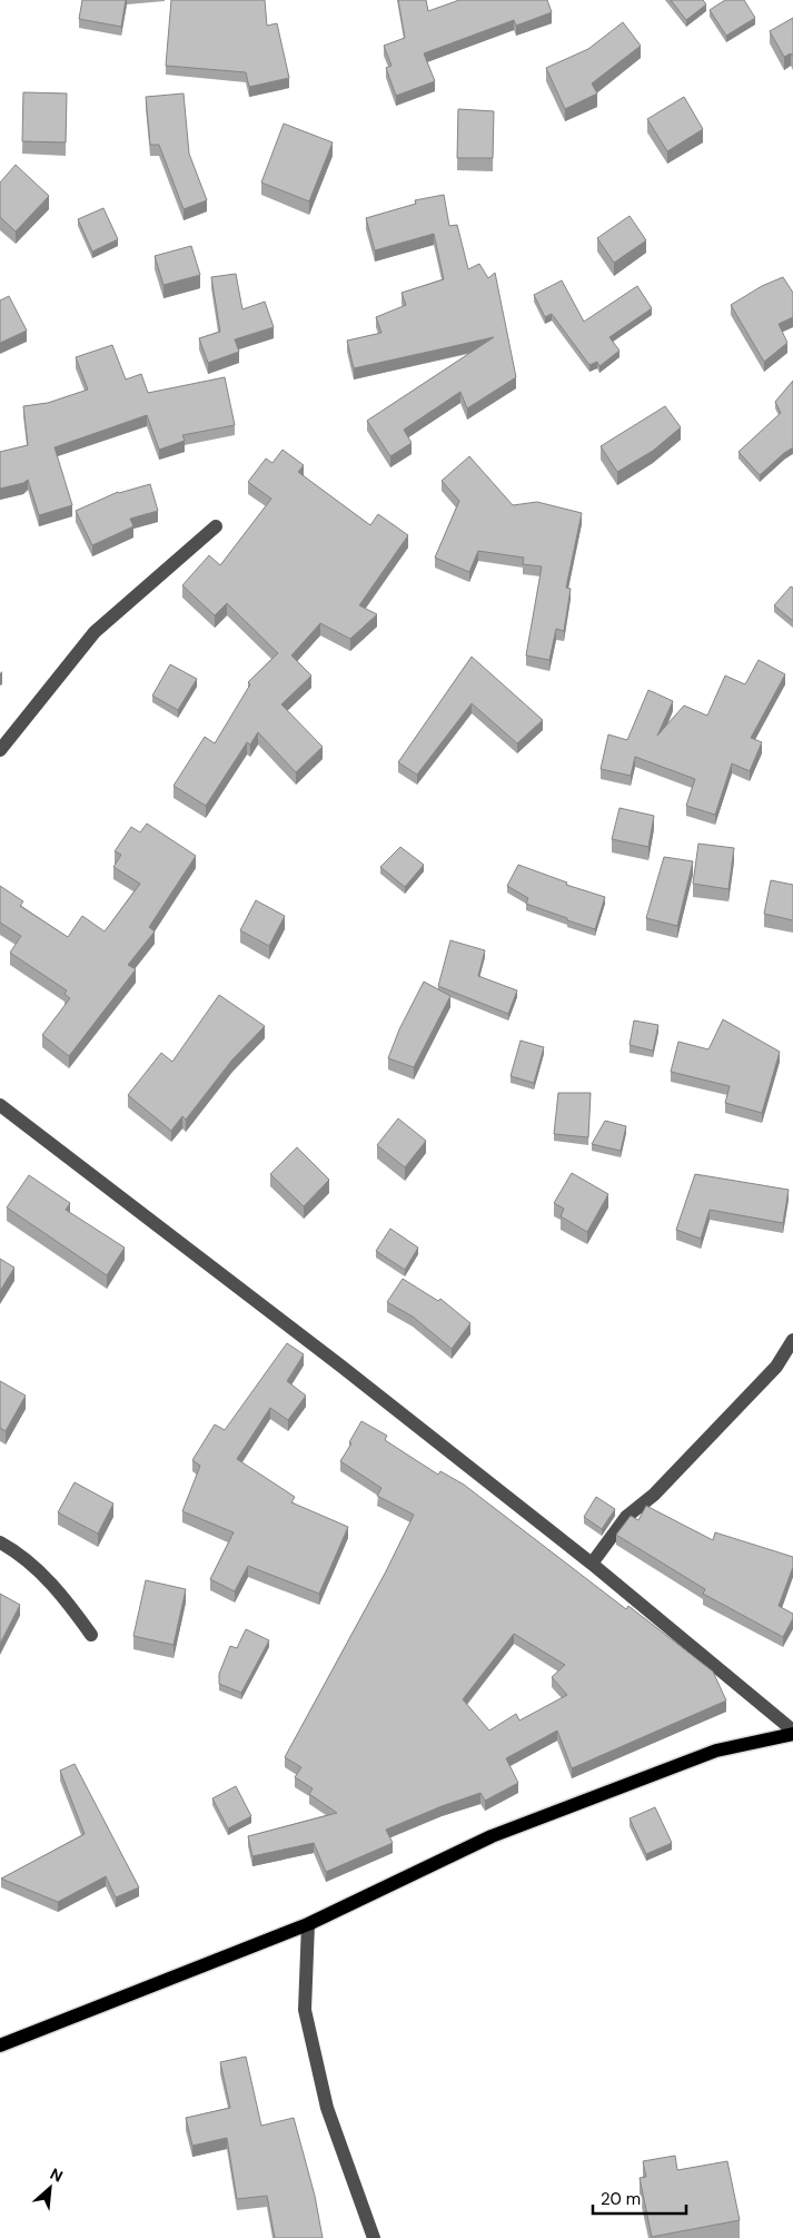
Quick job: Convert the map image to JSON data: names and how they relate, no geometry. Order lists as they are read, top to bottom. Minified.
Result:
{"scale_bar":"20 m","north":"top right"}
